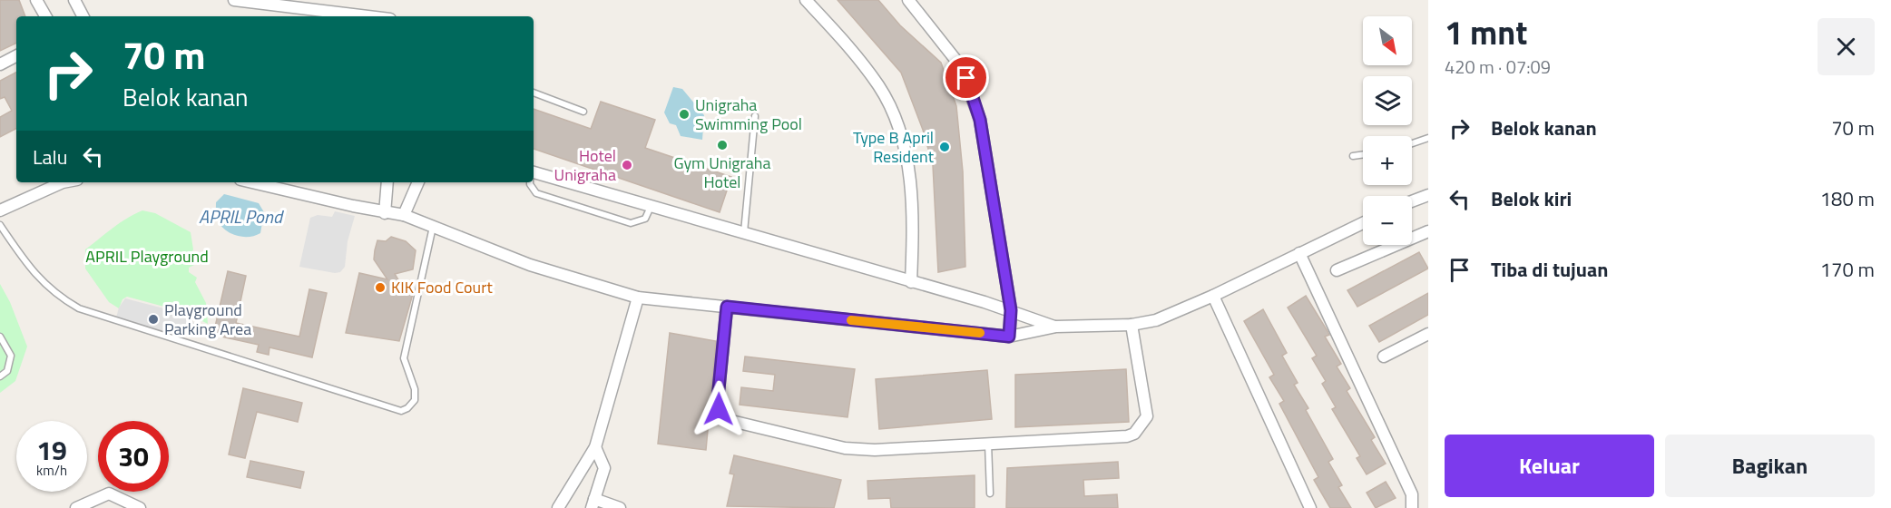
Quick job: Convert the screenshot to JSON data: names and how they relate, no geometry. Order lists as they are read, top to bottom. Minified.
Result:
{"water":["APRIL Pond"],"parks":["APRIL Playground"],"places":["Unigraha Swimming Pool","Gym Unigraha Hotel","Type B April Resident","Hotel Unigraha","KIK Food Court","Playground Parking Area"],"north":"bottom right","page":{"heading":["1 mnt","420 m · 07:09"],"map_buttons":["+","−"],"turn":["70 m","Belok kanan"],"list":[{"name":"Belok kanan","value":"70 m"},{"name":"Belok kiri","value":"180 m"},{"name":"Tiba di tujuan","value":"170 m"}],"then":"Lalu","speed":"19 km/h","limit":"30","buttons":["Keluar","Bagikan"]}}
